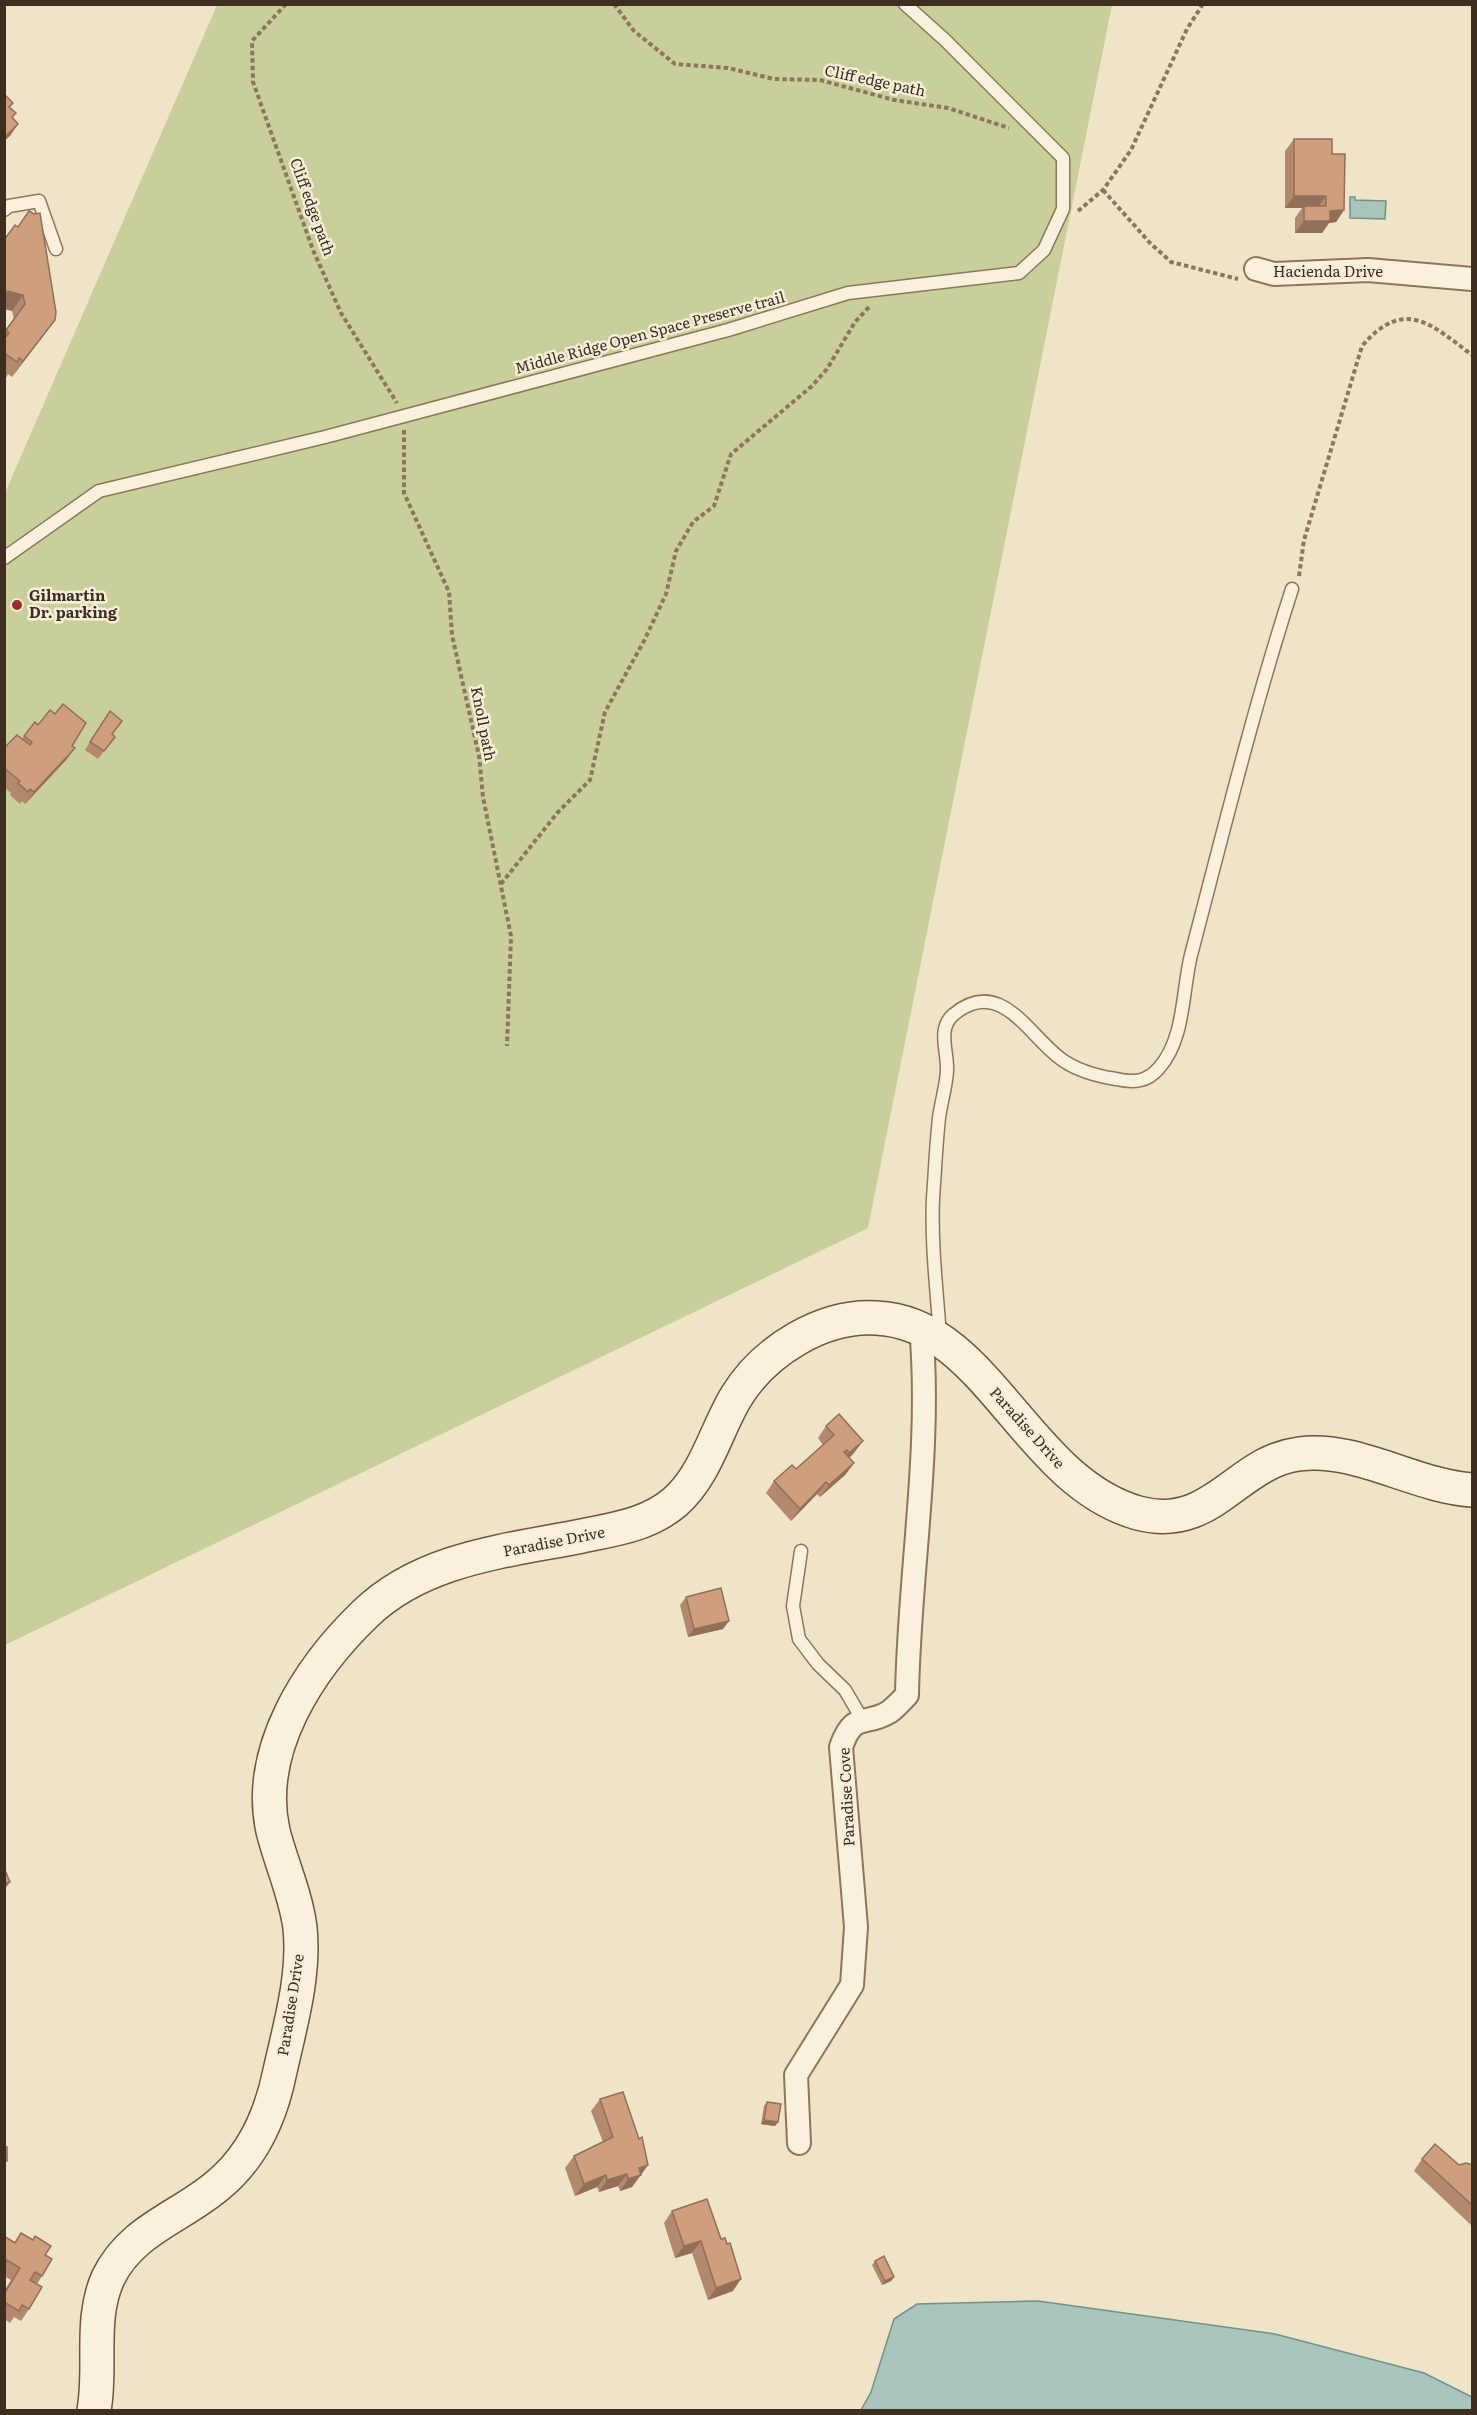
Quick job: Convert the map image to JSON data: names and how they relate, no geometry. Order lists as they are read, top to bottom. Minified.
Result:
{"streets":{"street":["Hacienda Drive","Paradise Drive","Paradise Cove"],"lane":["Middle Ridge Open Space Preserve trail"],"path":["Cliff edge path","Knoll path"]},"crossings":[["Cliff edge path","Middle Ridge Open Space Preserve trail"],["Cliff edge path","Knoll path"],["Middle Ridge Open Space Preserve trail","Knoll path"]],"places":["Gilmartin Dr. parking"]}
